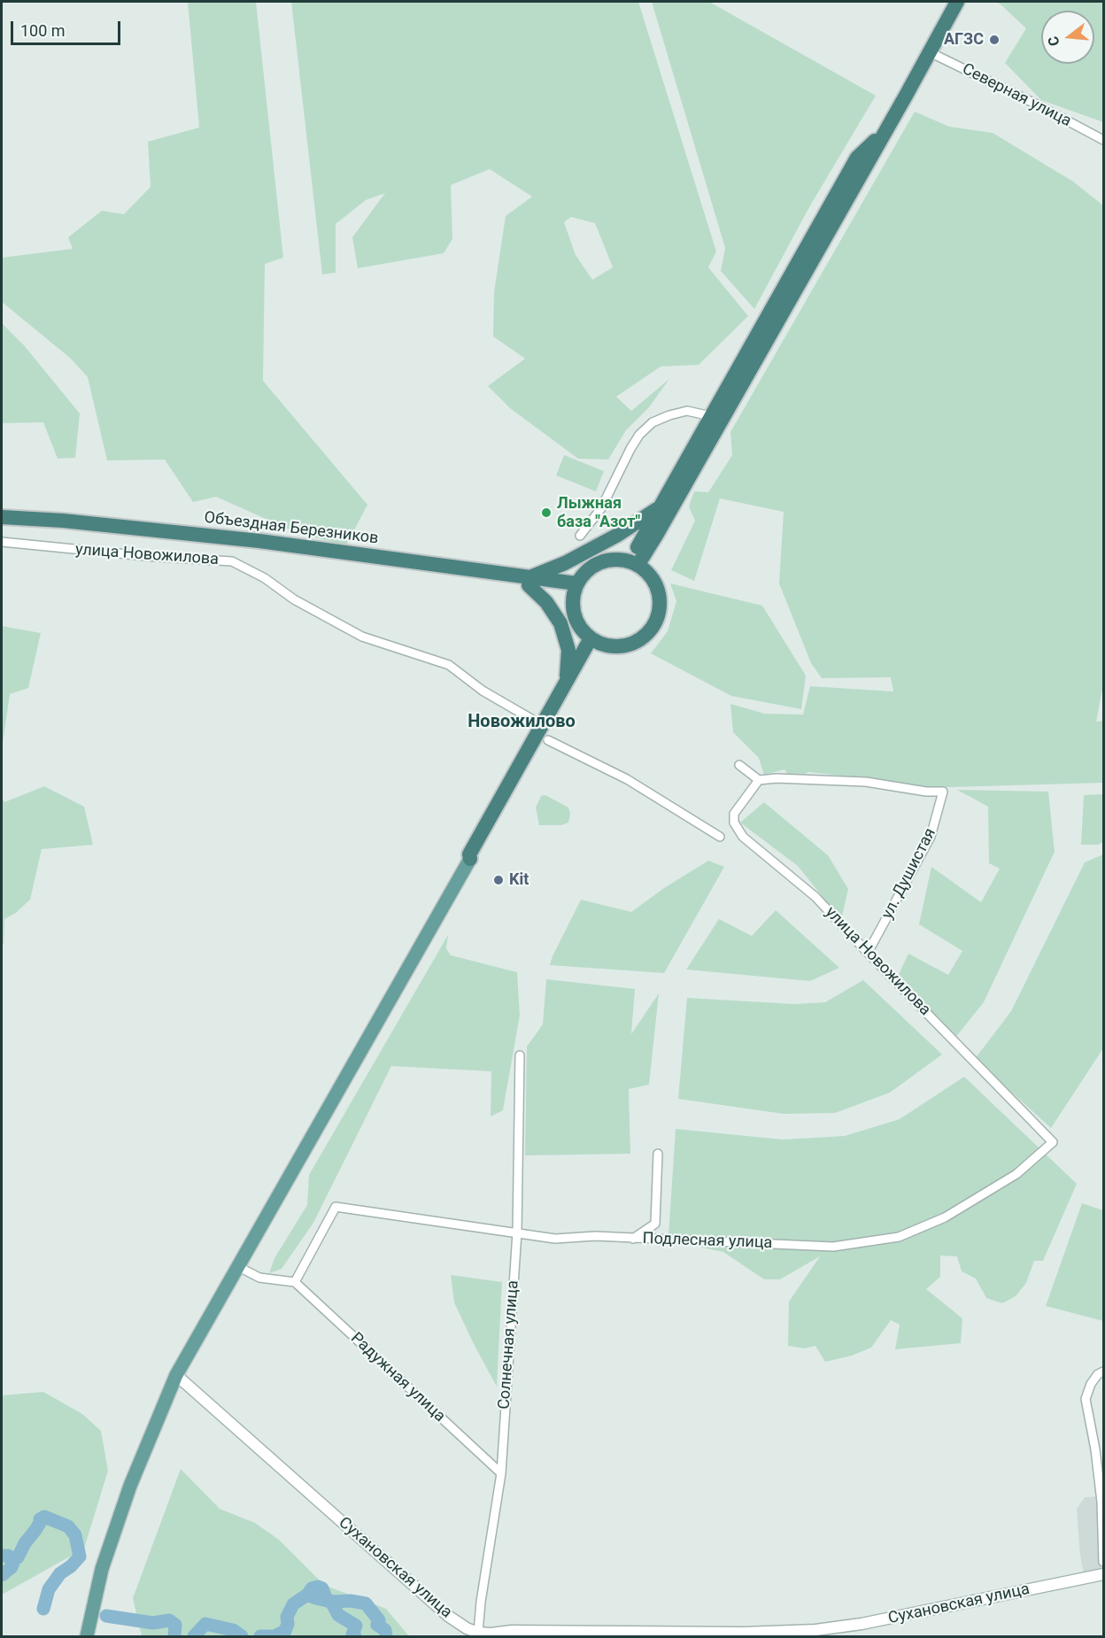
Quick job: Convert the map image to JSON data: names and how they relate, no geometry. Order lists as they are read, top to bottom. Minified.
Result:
{"streets":{"highway":["Объездная Березников"],"street":["Северная улица","улица Новожилова","ул. Душистая","Подлесная улица","Солнечная улица","Радужная улица","Сухановская улица"]},"crossings":[["улица Новожилова","ул. Душистая"],["улица Новожилова","Подлесная улица"],["Подлесная улица","Солнечная улица"],["Подлесная улица","Радужная улица"],["Солнечная улица","Радужная улица"],["Солнечная улица","Сухановская улица"]],"districts":["Новожилово"],"places":["АГЗС","Лыжная база \"Азот\"","Kit"],"scale_bar":"100 m","north":"left"}
